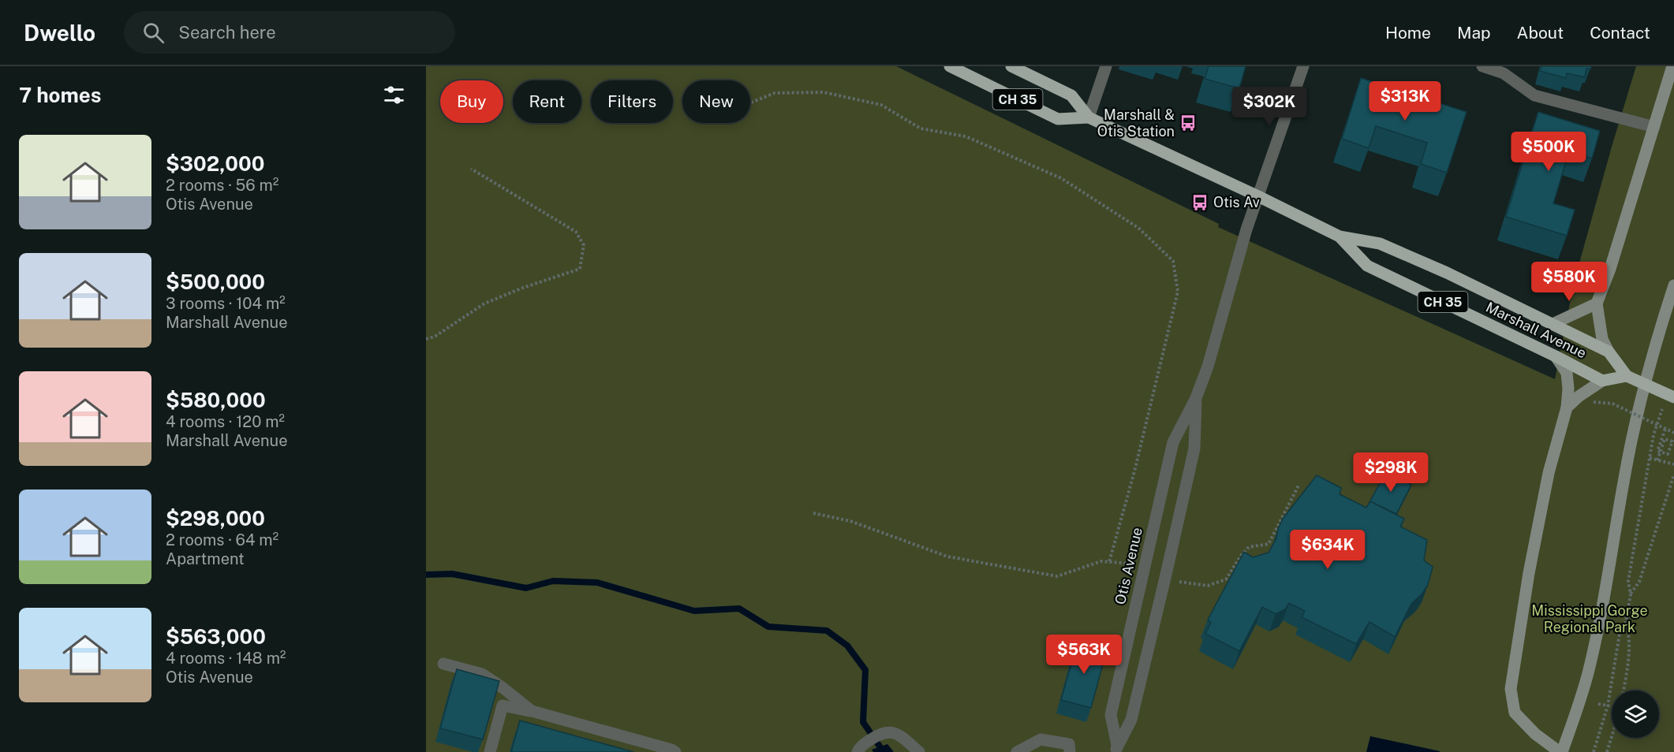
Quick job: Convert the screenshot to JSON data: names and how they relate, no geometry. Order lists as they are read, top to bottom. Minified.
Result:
{"streets":{"main road":["CH 35","Marshall Avenue"],"street":["Otis Avenue"]},"crossings":[["Marshall Avenue","Otis Avenue"]],"parks":["Mississippi Gorge Regional Park"],"places":{"bus stop":["Marshall & Otis Station","Otis Av"]},"page":{"header":"Dwello","search":"Search here","nav":["Home","Map","About","Contact"],"heading":"7 homes","chip":["Buy","Rent","Filters","New"],"price":["$313K","$302K","$500K","$580K","$298K","$634K","$563K"],"list":[{"name":"$302,000","note":"2 rooms · 56 m² · Otis Avenue"},{"name":"$500,000","note":"3 rooms · 104 m² · Marshall Avenue"},{"name":"$580,000","note":"4 rooms · 120 m² · Marshall Avenue"},{"name":"$298,000","note":"2 rooms · 64 m² · Apartment"},{"name":"$563,000","note":"4 rooms · 148 m² · Otis Avenue"}]}}
